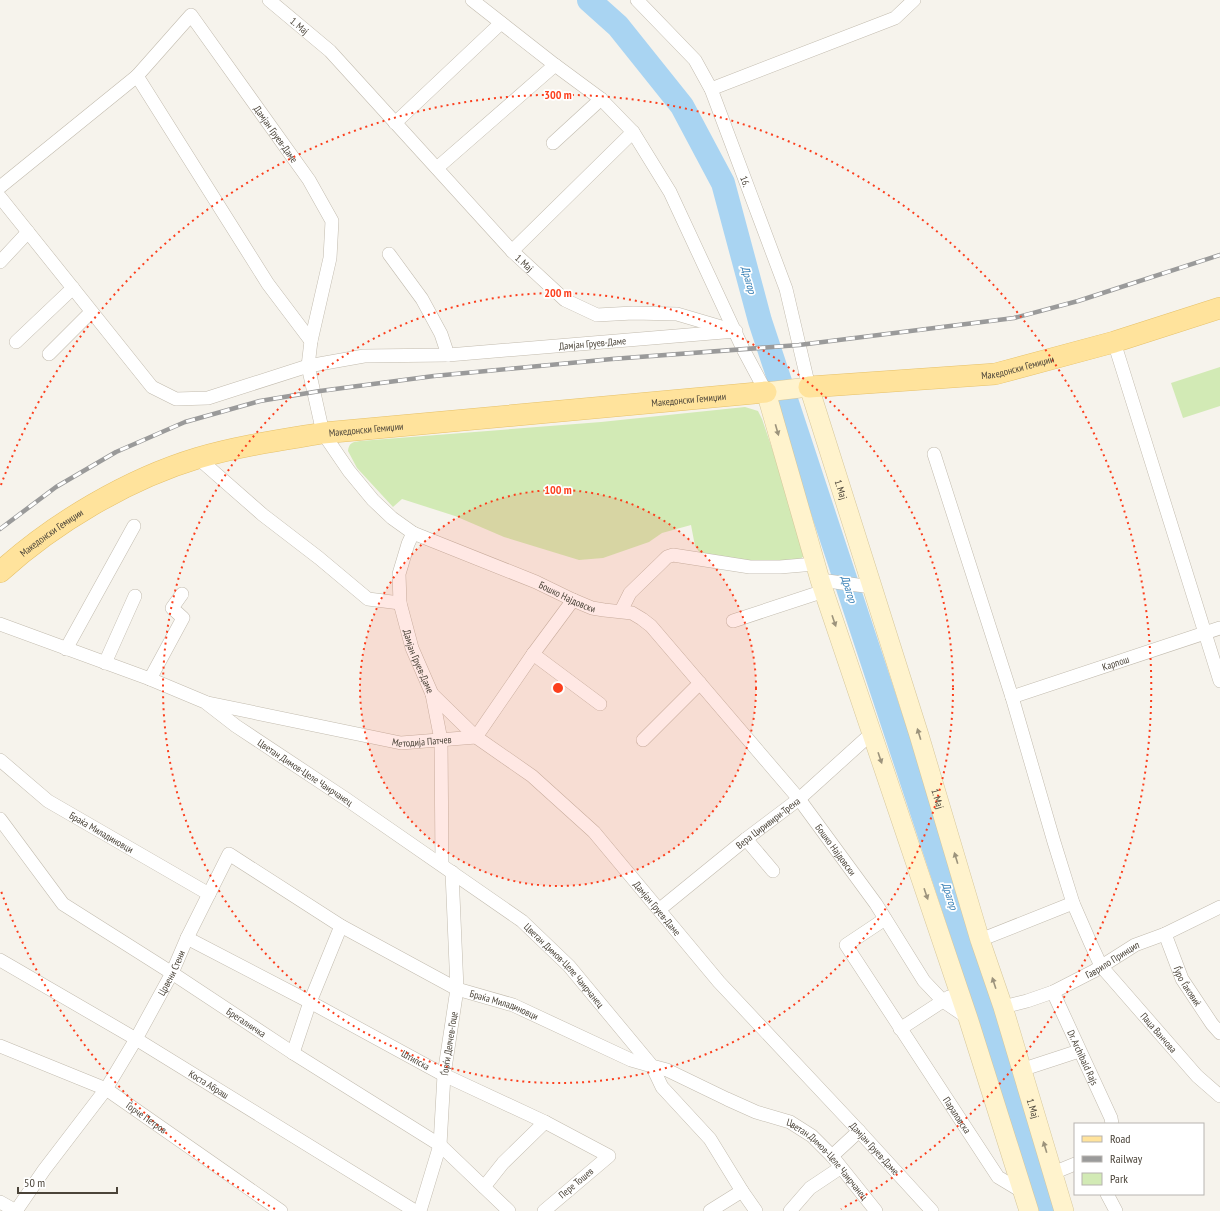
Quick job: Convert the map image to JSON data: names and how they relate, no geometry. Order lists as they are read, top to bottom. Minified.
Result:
{"streets":{"main road":["Македонски Гемиџии"],"street":["1. Мај","Дамјан Груев-Даме","16.","Бошко Најдовски","Карпош","Методија Патчев","Цветан Димов-Целе Чаирчанец","Вера Циривири-Трена","Браќа Миладиновци","Гаврило Принцип","Црвени Стени","Ѓуро Ѓаковиќ","Брегалничка","Паца Ванчова","Ѓорѓи Делчев-Гоце","Dr. Archibald Rajs","Штипска","Коста Абраш","Параловска","Ѓорче Петров","Пере Тошев"]},"crossings":[["1. Мај","Дамјан Груев-Даме"],["1. Мај","16."],["1. Мај","Македонски Гемиџии"],["1. Мај","Гаврило Принцип"],["Дамјан Груев-Даме","Македонски Гемиџии"],["Дамјан Груев-Даме","Бошко Најдовски"],["Дамјан Груев-Даме","Методија Патчев"],["Дамјан Груев-Даме","Вера Циривири-Трена"],["Дамјан Груев-Даме","Ѓорѓи Делчев-Гоце"],["16.","Македонски Гемиџии"],["Бошко Најдовски","Вера Циривири-Трена"],["Бошко Најдовски","Параловска"],["Карпош","Паца Ванчова"],["Методија Патчев","Цветан Димов-Целе Чаирчанец"],["Методија Патчев","Ѓорѓи Делчев-Гоце"],["Цветан Димов-Целе Чаирчанец","Браќа Миладиновци"],["Цветан Димов-Целе Чаирчанец","Ѓорѓи Делчев-Гоце"],["Браќа Миладиновци","Црвени Стени"],["Браќа Миладиновци","Ѓорѓи Делчев-Гоце"],["Гаврило Принцип","Ѓуро Ѓаковиќ"],["Гаврило Принцип","Паца Ванчова"],["Гаврило Принцип","Dr. Archibald Rajs"],["Црвени Стени","Брегалничка"],["Црвени Стени","Штипска"],["Црвени Стени","Коста Абраш"],["Црвени Стени","Ѓорче Петров"],["Брегалничка","Ѓорѓи Делчев-Гоце"],["Ѓорѓи Делчев-Гоце","Штипска"],["Штипска","Пере Тошев"]],"water":["Драгор"],"legend":["Road","Railway","Park"],"scale_bar":"50 m","rings":["300 m","200 m","100 m"]}
